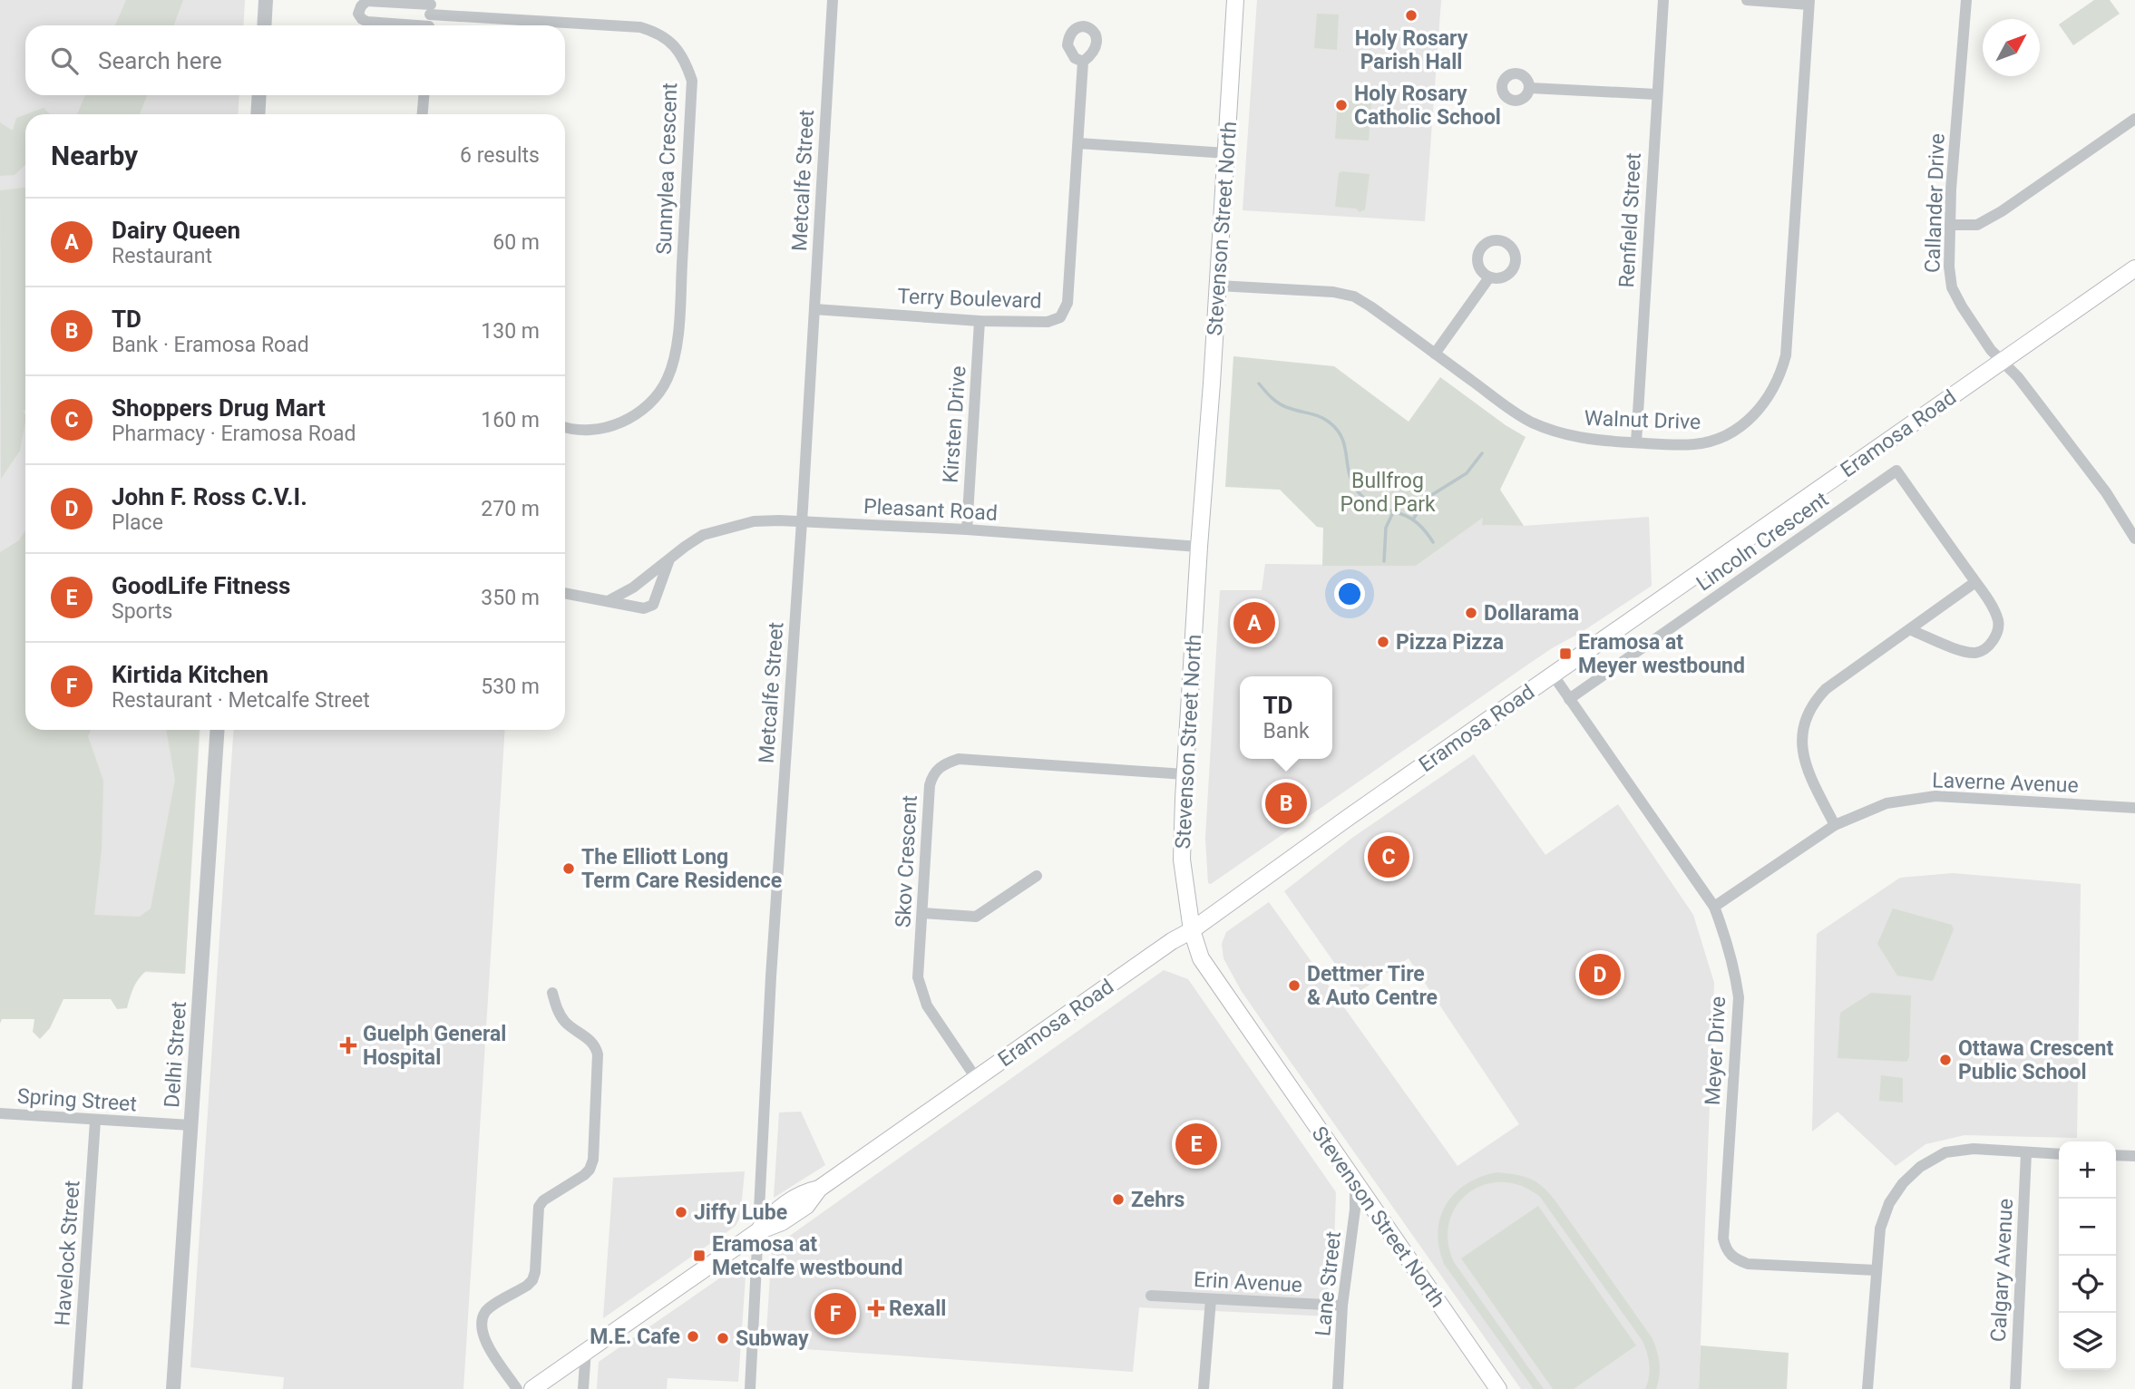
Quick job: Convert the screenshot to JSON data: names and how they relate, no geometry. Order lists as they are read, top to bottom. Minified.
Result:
{"streets":{"main road":["Stevenson Street North","Eramosa Road"],"street":["Sunnylea Crescent","Metcalfe Street","Callander Drive","Renfield Street","Terry Boulevard","Walnut Drive","Kirsten Drive","Pleasant Road","Lincoln Crescent","Laverne Avenue","Skov Crescent","Meyer Drive","Delhi Street","Spring Street","Havelock Street","Calgary Avenue","Erin Avenue","Lane Street"]},"crossings":[["Metcalfe Street","Terry Boulevard"],["Metcalfe Street","Eramosa Road"],["Metcalfe Street","Pleasant Road"],["Callander Drive","Eramosa Road"],["Renfield Street","Walnut Drive"],["Stevenson Street North","Walnut Drive"],["Stevenson Street North","Eramosa Road"],["Stevenson Street North","Pleasant Road"],["Stevenson Street North","Skov Crescent"],["Stevenson Street North","Lane Street"],["Terry Boulevard","Kirsten Drive"],["Kirsten Drive","Pleasant Road"],["Eramosa Road","Skov Crescent"],["Eramosa Road","Meyer Drive"],["Lincoln Crescent","Meyer Drive"],["Laverne Avenue","Meyer Drive"],["Delhi Street","Spring Street"],["Spring Street","Havelock Street"],["Erin Avenue","Lane Street"]],"parks":["Bullfrog Pond Park"],"places":{"other":["Holy Rosary Parish Hall","Holy Rosary Catholic School","Dollarama","Pizza Pizza","The Elliott Long Term Care Residence","Dettmer Tire & Auto Centre","Ottawa Crescent Public School","Zehrs","Jiffy Lube","M.E. Cafe","Subway"],"transit":["Eramosa at Meyer westbound","Eramosa at Metcalfe westbound"],"health":["Guelph General Hospital","Rexall"]},"north":"top right","page":{"search":"Search here","heading":["Nearby","6 results"],"list":[{"mark":"A","name":"Dairy Queen","note":"Restaurant","value":"60 m"},{"mark":"B","name":"TD","note":"Bank · Eramosa Road","value":"130 m"},{"mark":"C","name":"Shoppers Drug Mart","note":"Pharmacy · Eramosa Road","value":"160 m"},{"mark":"D","name":"John F. Ross C.V.I.","note":"Place","value":"270 m"},{"mark":"E","name":"GoodLife Fitness","note":"Sports","value":"350 m"},{"mark":"F","name":"Kirtida Kitchen","note":"Restaurant · Metcalfe Street","value":"530 m"}],"pins":["A","B","C","D","E","F"],"popup":["TD","Bank"],"map_buttons":["+","−"]}}
